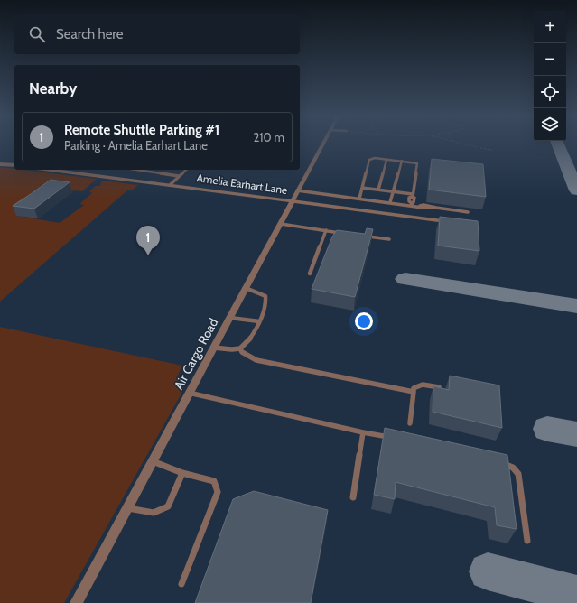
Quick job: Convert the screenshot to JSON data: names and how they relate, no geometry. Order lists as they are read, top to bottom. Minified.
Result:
{"streets":{"street":["Amelia Earhart Lane","Air Cargo Road"]},"crossings":[["Amelia Earhart Lane","Air Cargo Road"]],"page":{"map_buttons":["+","−"],"search":"Search here","heading":"Nearby","list":[{"mark":"1","name":"Remote Shuttle Parking #1","note":"Parking · Amelia Earhart Lane","value":"210 m"}],"pins":"1"}}
